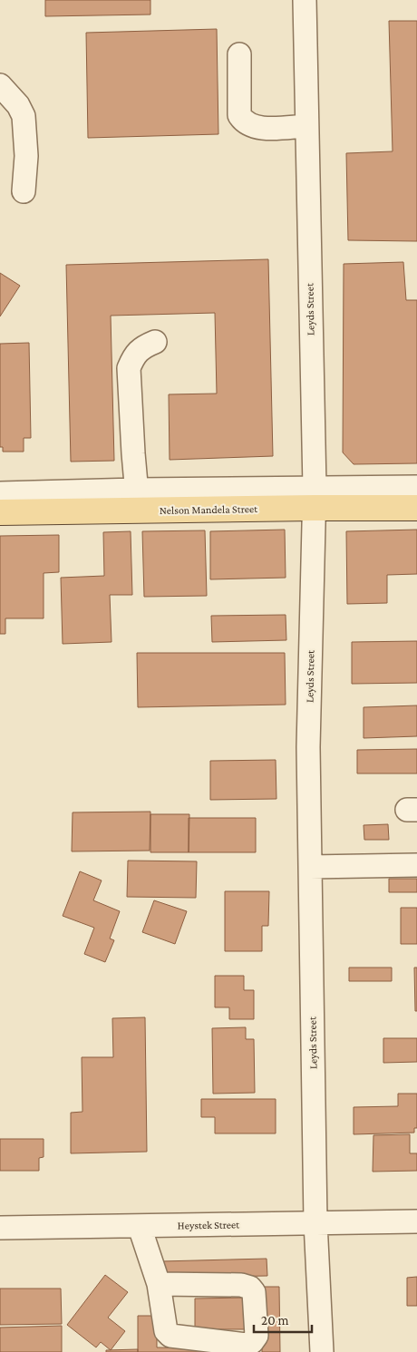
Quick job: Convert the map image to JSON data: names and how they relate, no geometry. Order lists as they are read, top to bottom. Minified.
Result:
{"streets":{"main road":["Nelson Mandela Street"],"street":["Leyds Street","Heystek Street"]},"crossings":[["Leyds Street","Nelson Mandela Street"],["Leyds Street","Heystek Street"]],"scale_bar":"20 m"}
